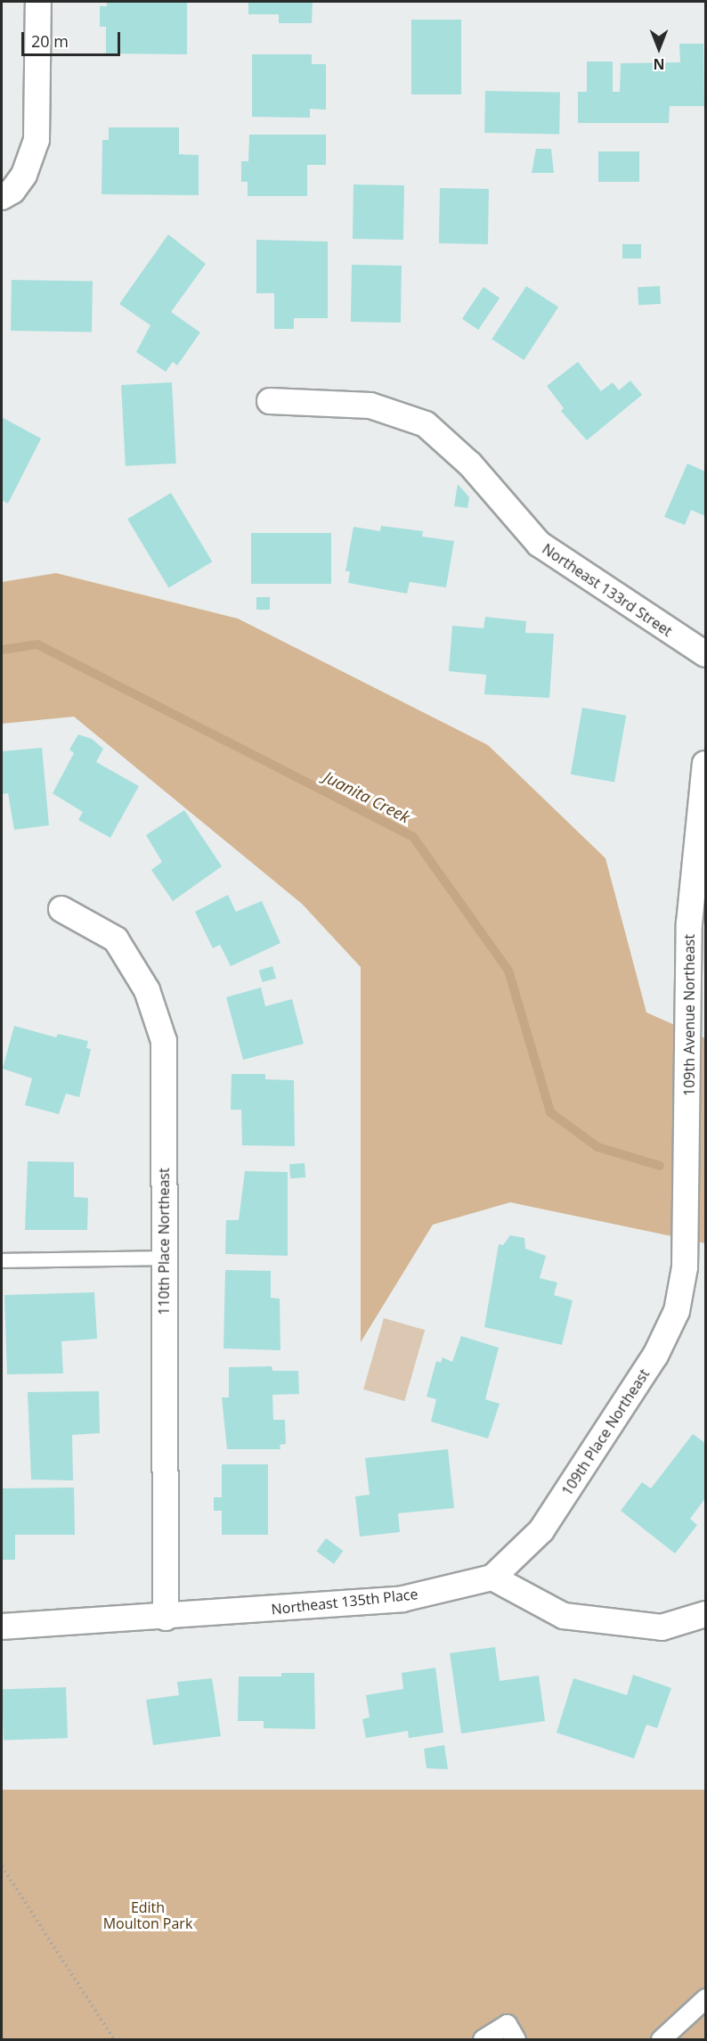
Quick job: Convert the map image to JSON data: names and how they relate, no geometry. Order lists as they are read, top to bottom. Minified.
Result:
{"streets":{"street":["Northeast 133rd Street","109th Avenue Northeast","110th Place Northeast","109th Place Northeast","Northeast 135th Place"]},"crossings":[["109th Avenue Northeast","109th Place Northeast"],["110th Place Northeast","Northeast 135th Place"],["109th Place Northeast","Northeast 135th Place"]],"water":["Juanita Creek"],"parks":["Edith Moulton Park"],"scale_bar":"20 m","north":"bottom"}
